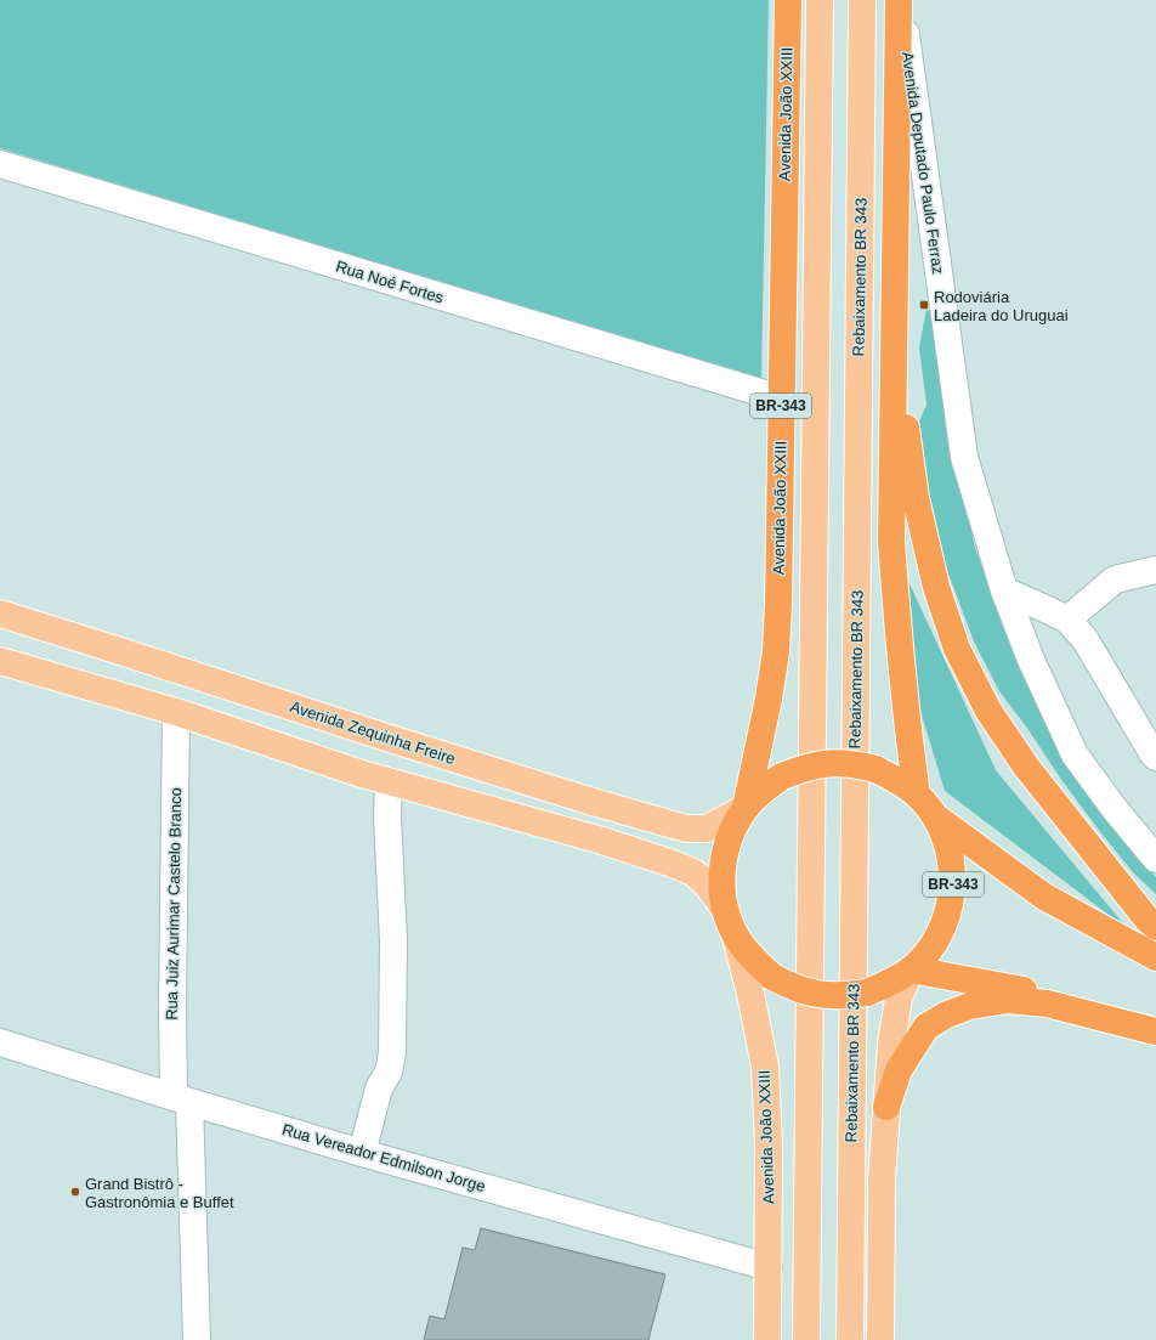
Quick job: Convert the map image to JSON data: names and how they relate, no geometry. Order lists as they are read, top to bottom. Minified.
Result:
{"streets":{"highway":["Avenida João XXIII","BR-343"],"main road":["Rebaixamento BR 343","Avenida Zequinha Freire"],"street":["Avenida Deputado Paulo Ferraz","Rua Noé Fortes","Rua Juiz Aurimar Castelo Branco","Rua Vereador Edmilson Jorge"]},"crossings":[["Avenida João XXIII","Rua Noé Fortes"],["Avenida João XXIII","BR-343"],["Avenida João XXIII","Avenida Zequinha Freire"],["Avenida João XXIII","Rua Vereador Edmilson Jorge"],["BR-343","Avenida Zequinha Freire"],["Rua Juiz Aurimar Castelo Branco","Rua Vereador Edmilson Jorge"]],"places":{"transit":["Rodoviária Ladeira do Uruguai"],"other":["Grand Bistrô - Gastronômia e Buffet"]}}
